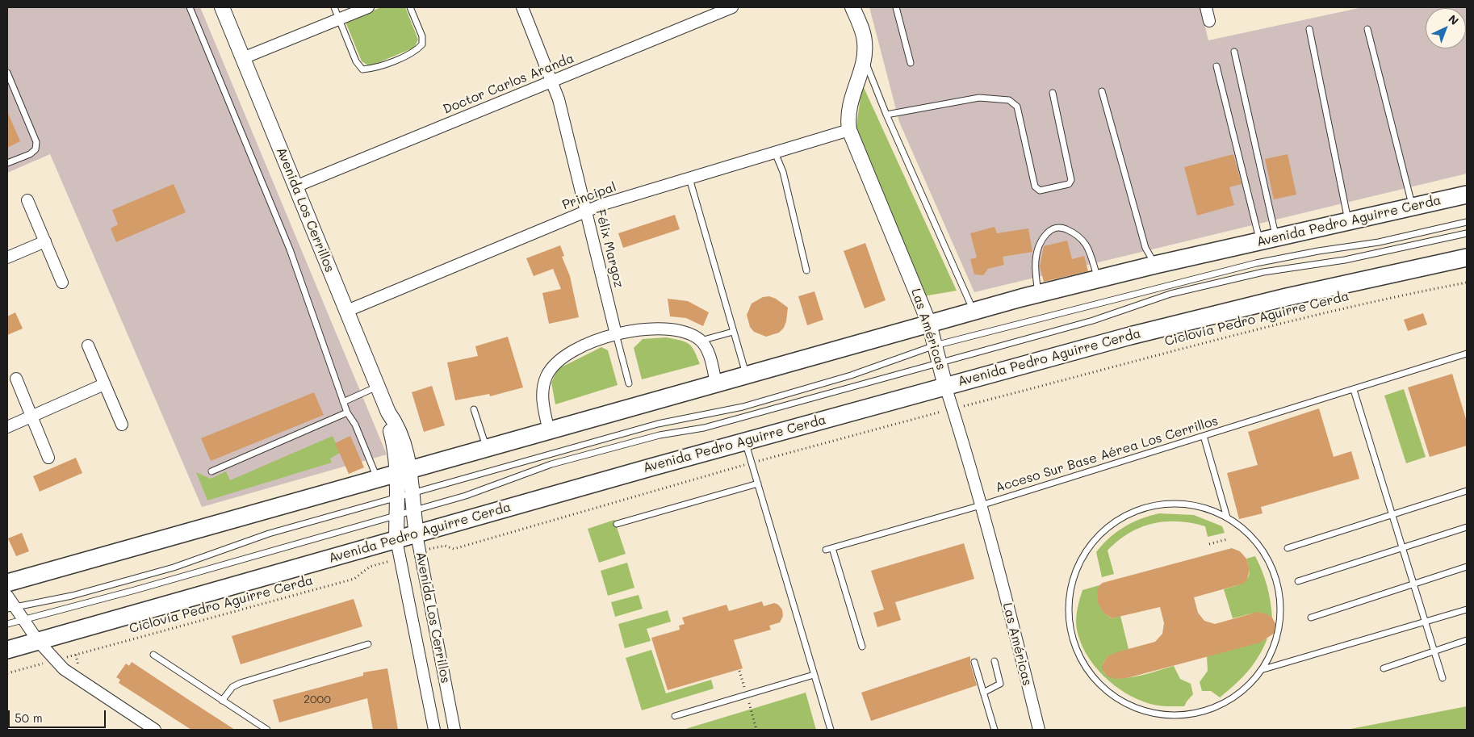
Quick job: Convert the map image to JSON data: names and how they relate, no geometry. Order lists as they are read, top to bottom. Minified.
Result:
{"streets":{"main road":["Avenida Pedro Aguirre Cerda"],"street":["Doctor Carlos Aranda","Principal","Avenida Los Cerrillos","Félix Margoz","Las Américas"],"lane":["Acceso Sur Base Aérea Los Cerrillos"],"path":["Ciclovía Pedro Aguirre Cerda"]},"crossings":[["Doctor Carlos Aranda","Avenida Los Cerrillos"],["Doctor Carlos Aranda","Félix Margoz"],["Principal","Avenida Los Cerrillos"],["Principal","Félix Margoz"],["Principal","Las Américas"],["Avenida Los Cerrillos","Avenida Pedro Aguirre Cerda"],["Avenida Los Cerrillos","Ciclovía Pedro Aguirre Cerda"],["Avenida Pedro Aguirre Cerda","Las Américas"],["Ciclovía Pedro Aguirre Cerda","Las Américas"],["Las Américas","Acceso Sur Base Aérea Los Cerrillos"]],"house_numbers":["2000"],"scale_bar":"50 m","north":"top right"}
